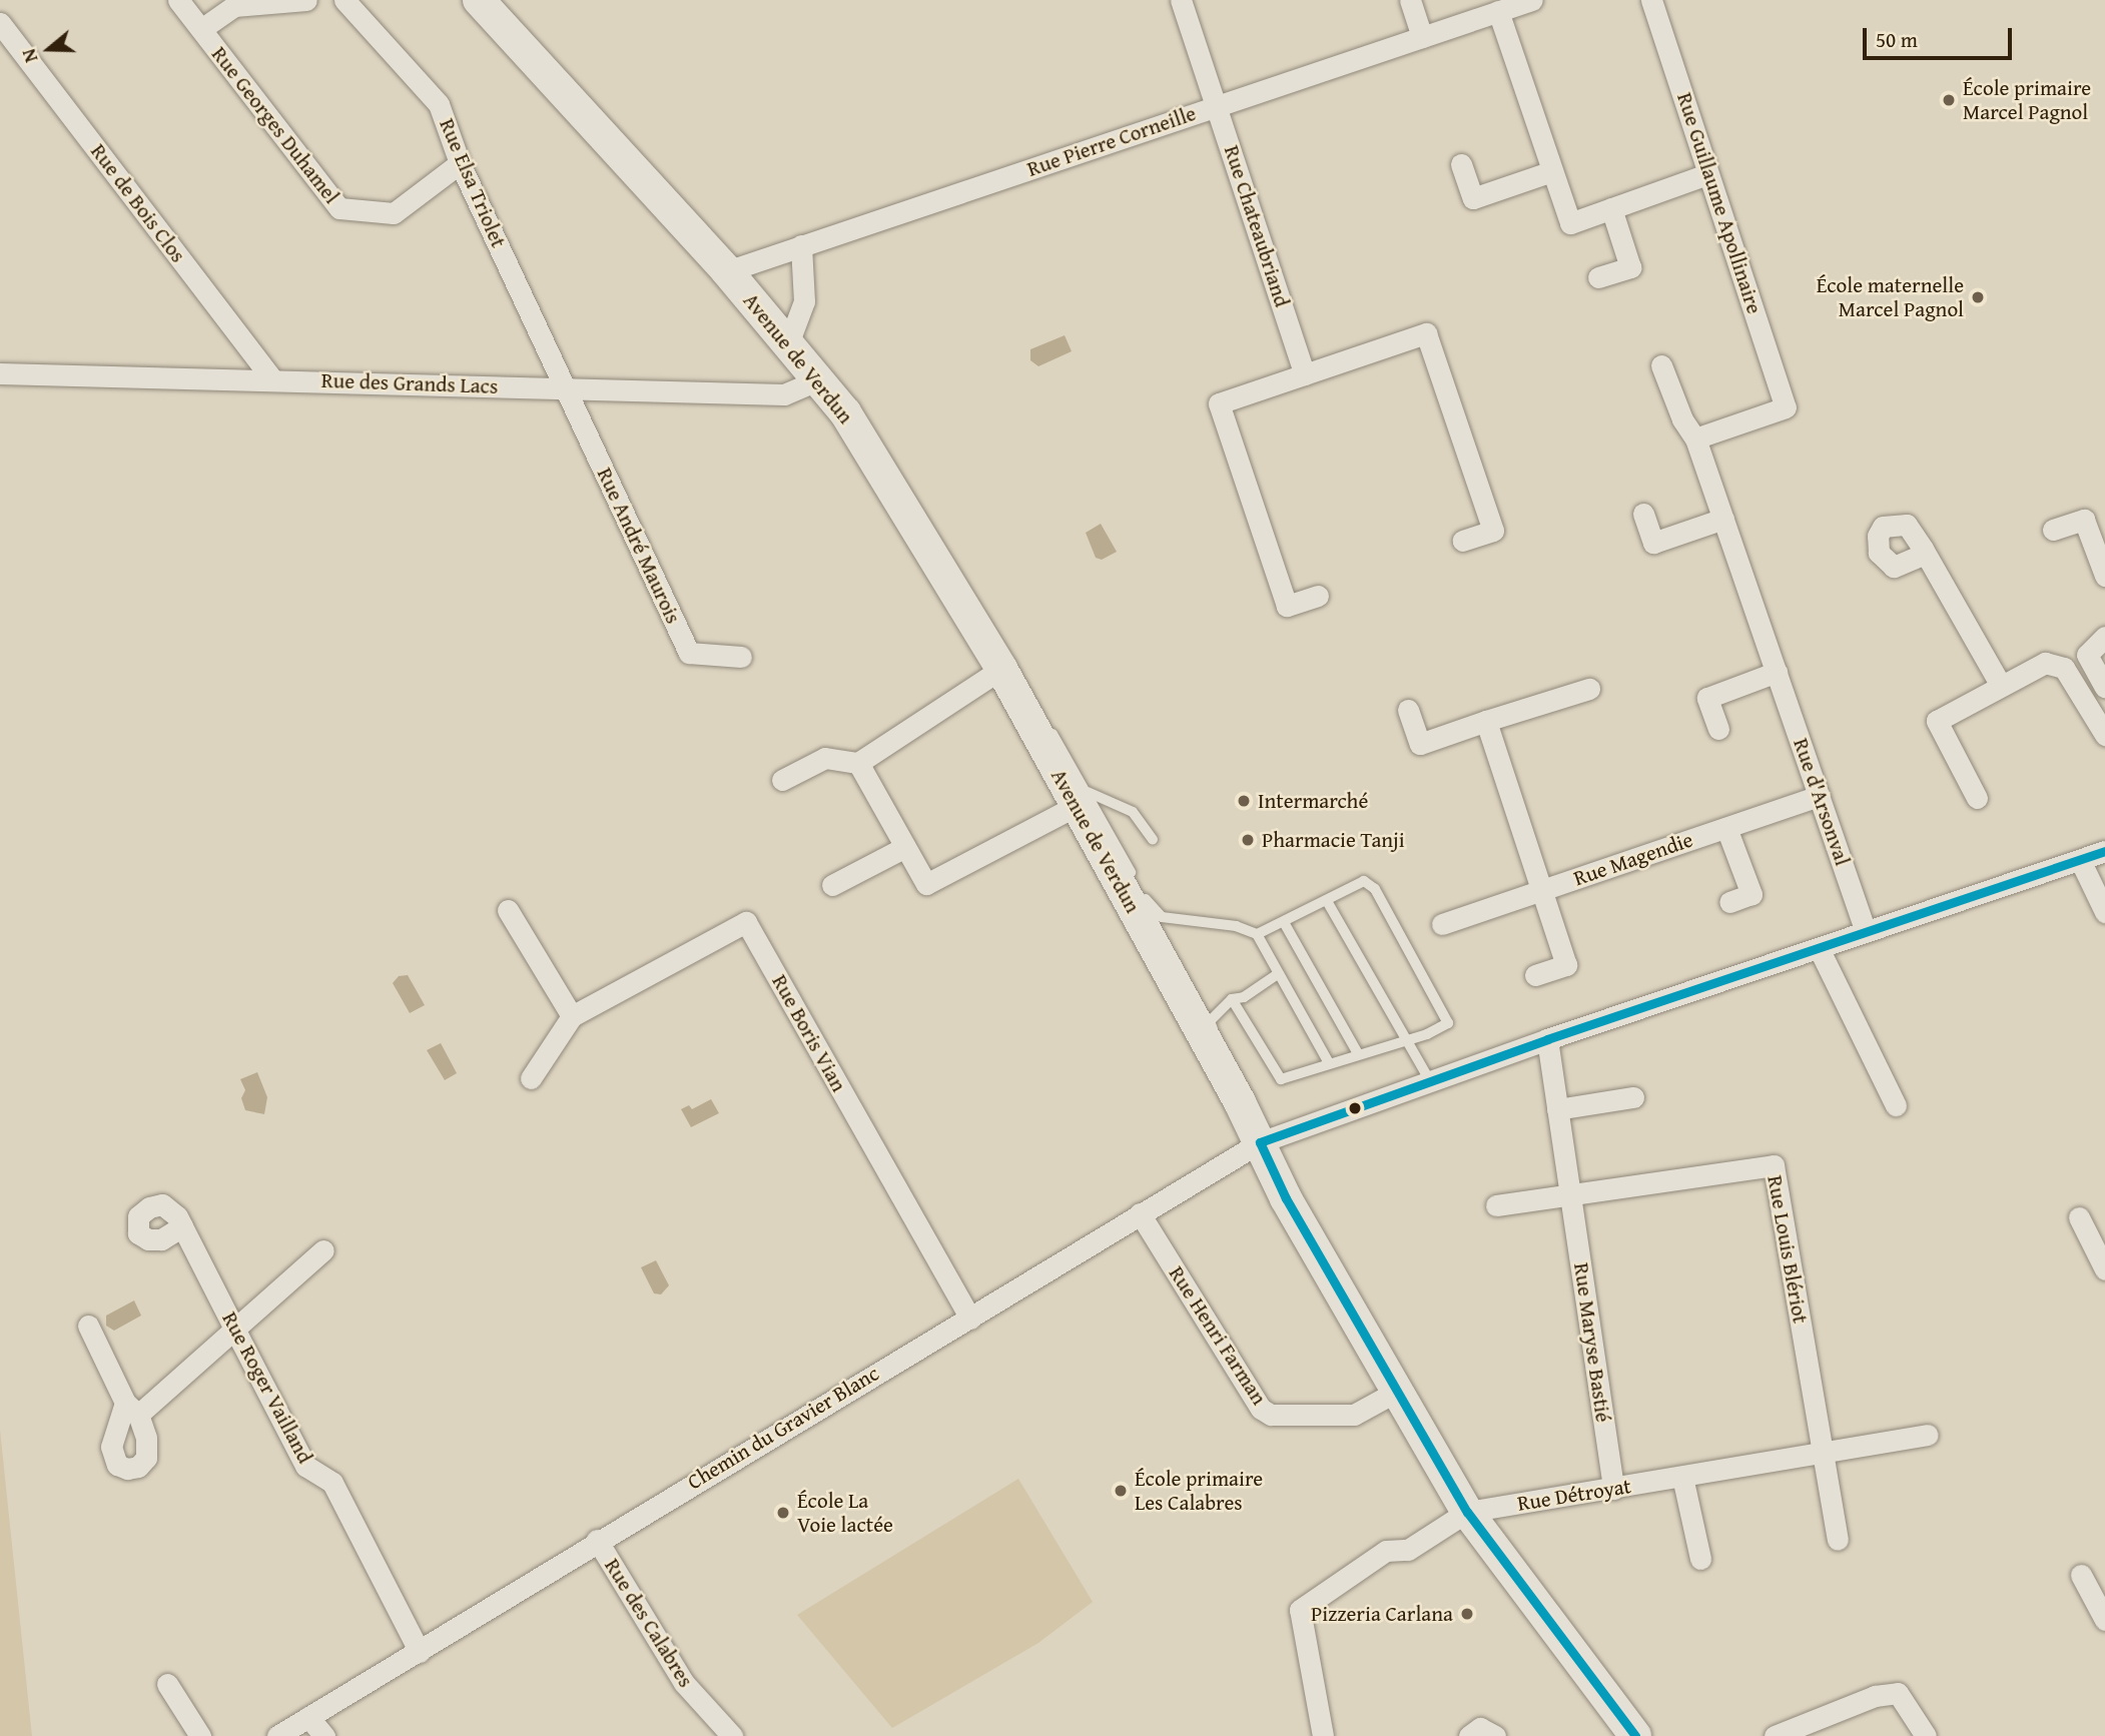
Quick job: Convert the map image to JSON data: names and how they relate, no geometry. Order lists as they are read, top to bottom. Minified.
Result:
{"streets":{"main road":["Avenue de Verdun"],"street":["Rue Georges Duhamel","Rue Pierre Corneille","Rue Elsa Triolet","Rue de Bois Clos","Rue Guillaume Apollinaire","Rue Chateaubriand","Rue des Grands Lacs","Rue André Maurois","Rue d'Arsonval","Rue Magendie","Rue Boris Vian","Rue Louis Blériot","Rue Henri Farman","Rue Maryse Bastié","Rue Roger Vailland","Chemin du Gravier Blanc","Rue Détroyat","Rue des Calabres"]},"crossings":[["Rue Georges Duhamel","Rue Elsa Triolet"],["Rue Pierre Corneille","Rue Chateaubriand"],["Rue Pierre Corneille","Avenue de Verdun"],["Rue Elsa Triolet","Rue des Grands Lacs"],["Rue Elsa Triolet","Rue André Maurois"],["Rue de Bois Clos","Rue des Grands Lacs"],["Rue Guillaume Apollinaire","Rue d'Arsonval"],["Avenue de Verdun","Rue des Grands Lacs"],["Avenue de Verdun","Rue Henri Farman"],["Avenue de Verdun","Chemin du Gravier Blanc"],["Avenue de Verdun","Rue Détroyat"],["Rue des Grands Lacs","Rue André Maurois"],["Rue d'Arsonval","Rue Magendie"],["Rue d'Arsonval","Chemin du Gravier Blanc"],["Rue Boris Vian","Chemin du Gravier Blanc"],["Rue Louis Blériot","Rue Maryse Bastié"],["Rue Louis Blériot","Rue Détroyat"],["Rue Henri Farman","Chemin du Gravier Blanc"],["Rue Maryse Bastié","Chemin du Gravier Blanc"],["Rue Maryse Bastié","Rue Détroyat"],["Rue Roger Vailland","Chemin du Gravier Blanc"],["Chemin du Gravier Blanc","Rue des Calabres"]],"places":["École primaire Marcel Pagnol","École maternelle Marcel Pagnol","Intermarché","Pharmacie Tanji","École primaire Les Calabres","École La Voie lactée","Pizzeria Carlana"],"scale_bar":"50 m","north":"left"}
